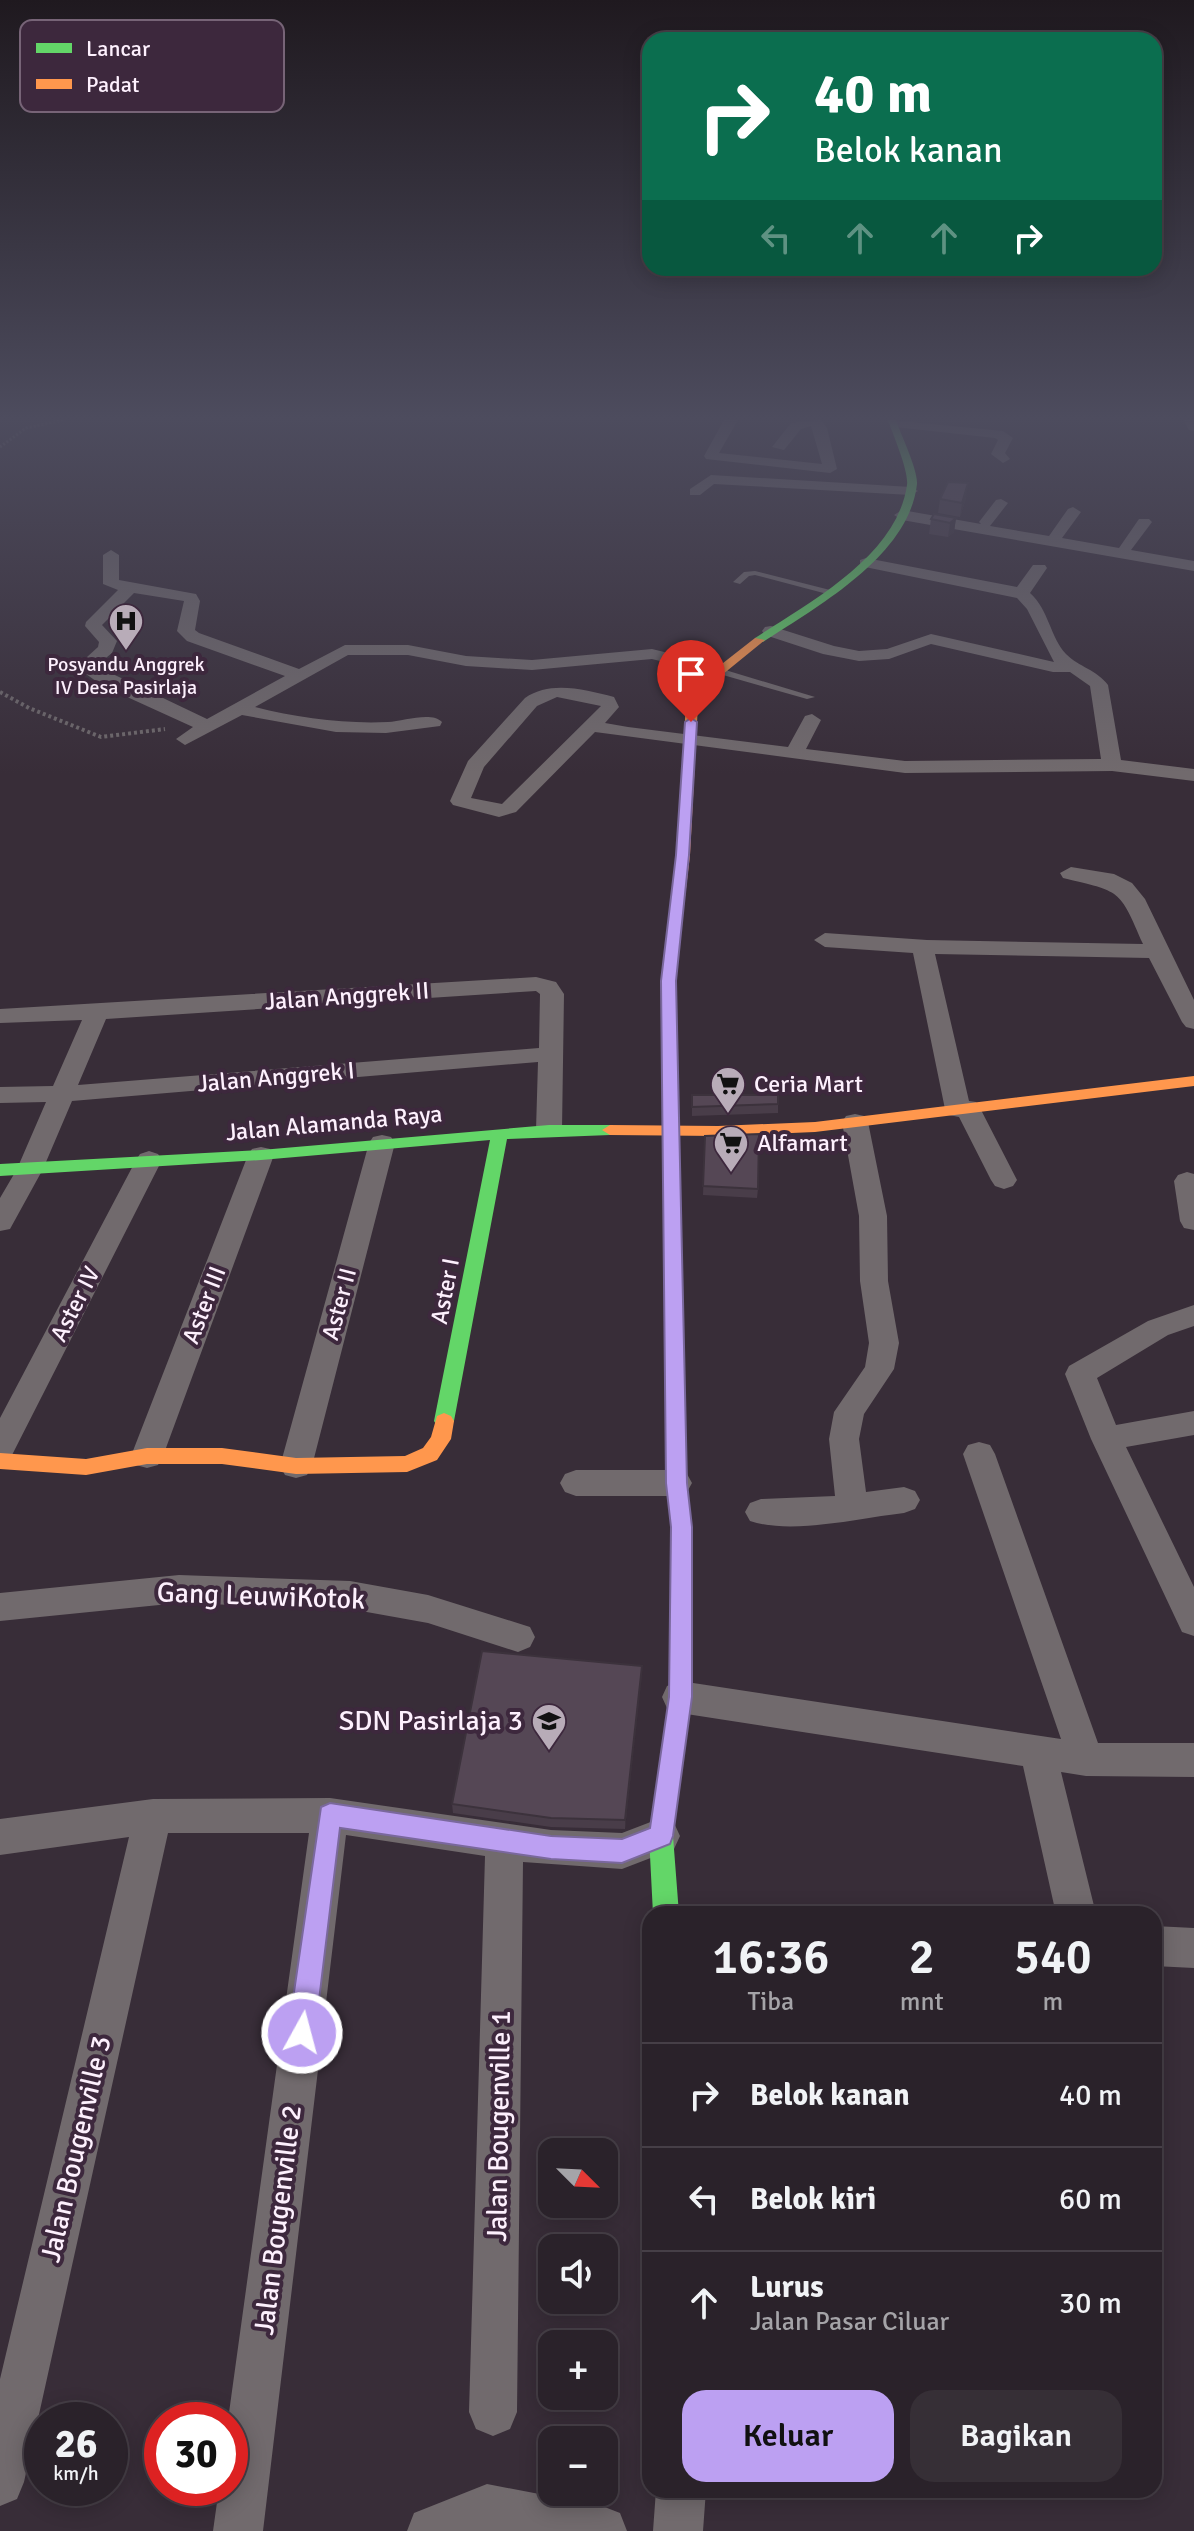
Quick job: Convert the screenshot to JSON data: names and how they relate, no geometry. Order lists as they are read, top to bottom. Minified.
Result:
{"streets":{"street":["Jalan Anggrek II","Jalan Anggrek I","Jalan Alamanda Raya","Aster I","Aster IV","Aster II","Aster III","Gang LeuwiKotok","Jalan Bougenville 1","Jalan Bougenville 3","Jalan Bougenville 2"]},"crossings":[["Jalan Anggrek II","Jalan Anggrek I"],["Jalan Anggrek II","Jalan Alamanda Raya"],["Jalan Alamanda Raya","Aster I"],["Jalan Alamanda Raya","Aster IV"],["Jalan Alamanda Raya","Aster II"],["Jalan Alamanda Raya","Aster III"],["Aster I","Aster II"]],"places":{"hospital":["Posyandu Anggrek IV Desa Pasirlaja"],"supermarket":["Ceria Mart","Alfamart"],"school or university":["SDN Pasirlaja 3"]},"legend":["Lancar","Padat"],"north":"bottom right","page":{"turn":["40 m","Belok kanan"],"eta":["16:36","Tiba","2","mnt","540","m"],"list":[{"name":"Belok kanan","value":"40 m"},{"name":"Belok kiri","value":"60 m"},{"name":"Lurus","note":"Jalan Pasar Ciluar","value":"30 m"}],"map_buttons":["+","−"],"buttons":["Keluar","Bagikan"],"speed":"26 km/h","limit":"30"}}
